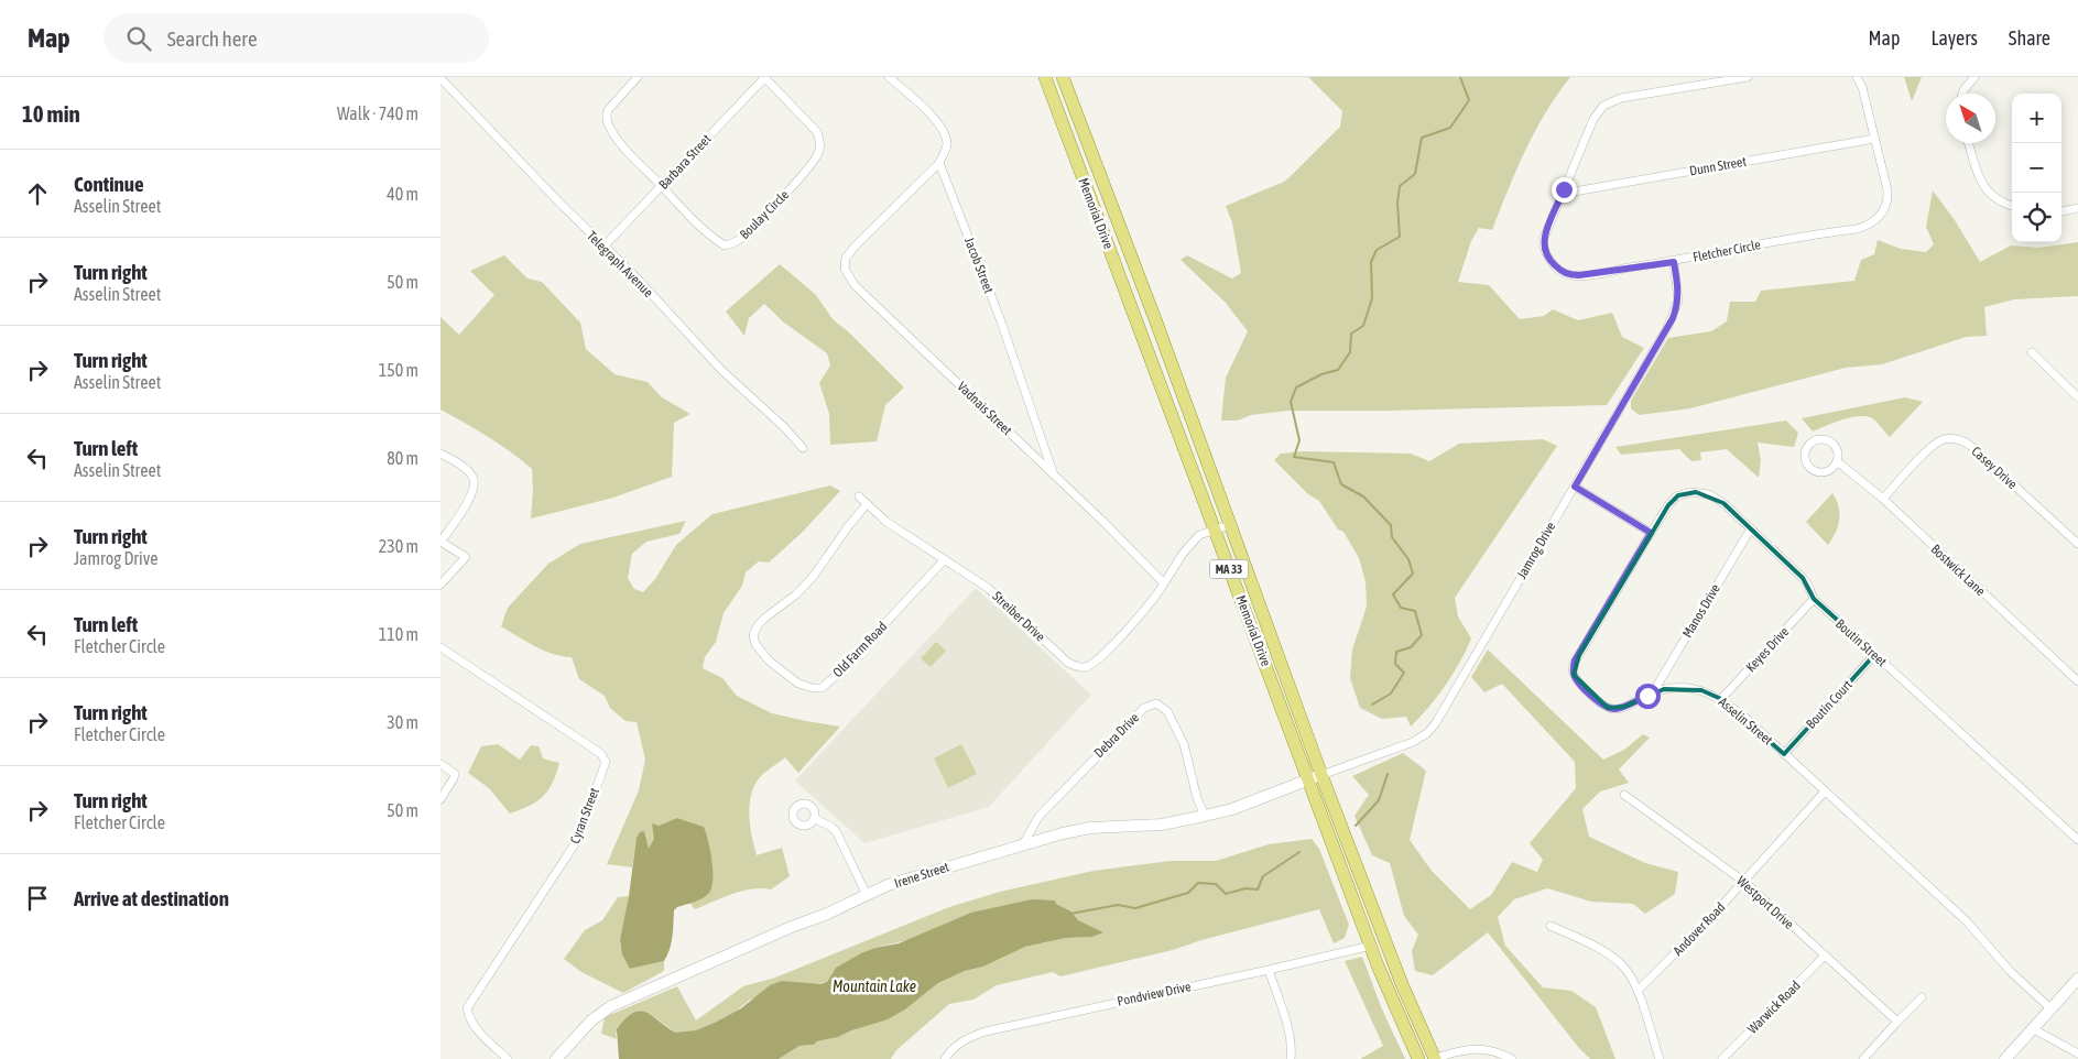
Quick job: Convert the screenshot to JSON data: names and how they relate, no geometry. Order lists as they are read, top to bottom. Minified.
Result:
{"streets":{"main road":["Memorial Drive","MA 33"],"street":["Barbara Street","Dunn Street","Boulay Circle","Fletcher Circle","Telegraph Avenue","Jacob Street","Vadnais Street","Casey Drive","Jamrog Drive","Bostwick Lane","Manos Drive","Streiber Drive","Boutin Street","Old Farm Road","Keyes Drive","Boutin Court","Asselin Street","Debra Drive","Cyran Street","Irene Street","Westport Drive","Andover Road","Pondview Drive","Warwick Road"]},"crossings":[["Barbara Street","Boulay Circle"],["Barbara Street","Telegraph Avenue"],["Dunn Street","Fletcher Circle"],["Memorial Drive","Jamrog Drive"],["Memorial Drive","Irene Street"],["Memorial Drive","Pondview Drive"],["Fletcher Circle","Jamrog Drive"],["Jacob Street","Vadnais Street"],["Vadnais Street","Streiber Drive"],["Casey Drive","Bostwick Lane"],["Jamrog Drive","Irene Street"],["Manos Drive","Boutin Street"],["Manos Drive","Asselin Street"],["Streiber Drive","Old Farm Road"],["Boutin Street","Keyes Drive"],["Boutin Street","Boutin Court"],["Boutin Street","Asselin Street"],["Keyes Drive","Asselin Street"],["Boutin Court","Asselin Street"],["Asselin Street","Andover Road"],["Debra Drive","Irene Street"],["Westport Drive","Andover Road"],["Westport Drive","Warwick Road"]],"water":["Mountain Lake"],"north":"top left","page":{"header":"Map","search":"Search here","nav":["Map","Layers","Share"],"heading":["10 min","Walk · 740 m"],"map_buttons":["+","−"],"list":[["Continue","Asselin Street","40 m"],["Turn right","Asselin Street","50 m"],["Turn right","Asselin Street","150 m"],["Turn left","Asselin Street","80 m"],["Turn right","Jamrog Drive","230 m"],["Turn left","Fletcher Circle","110 m"],["Turn right","Fletcher Circle","30 m"],["Turn right","Fletcher Circle","50 m"],"Arrive at destination"]}}
